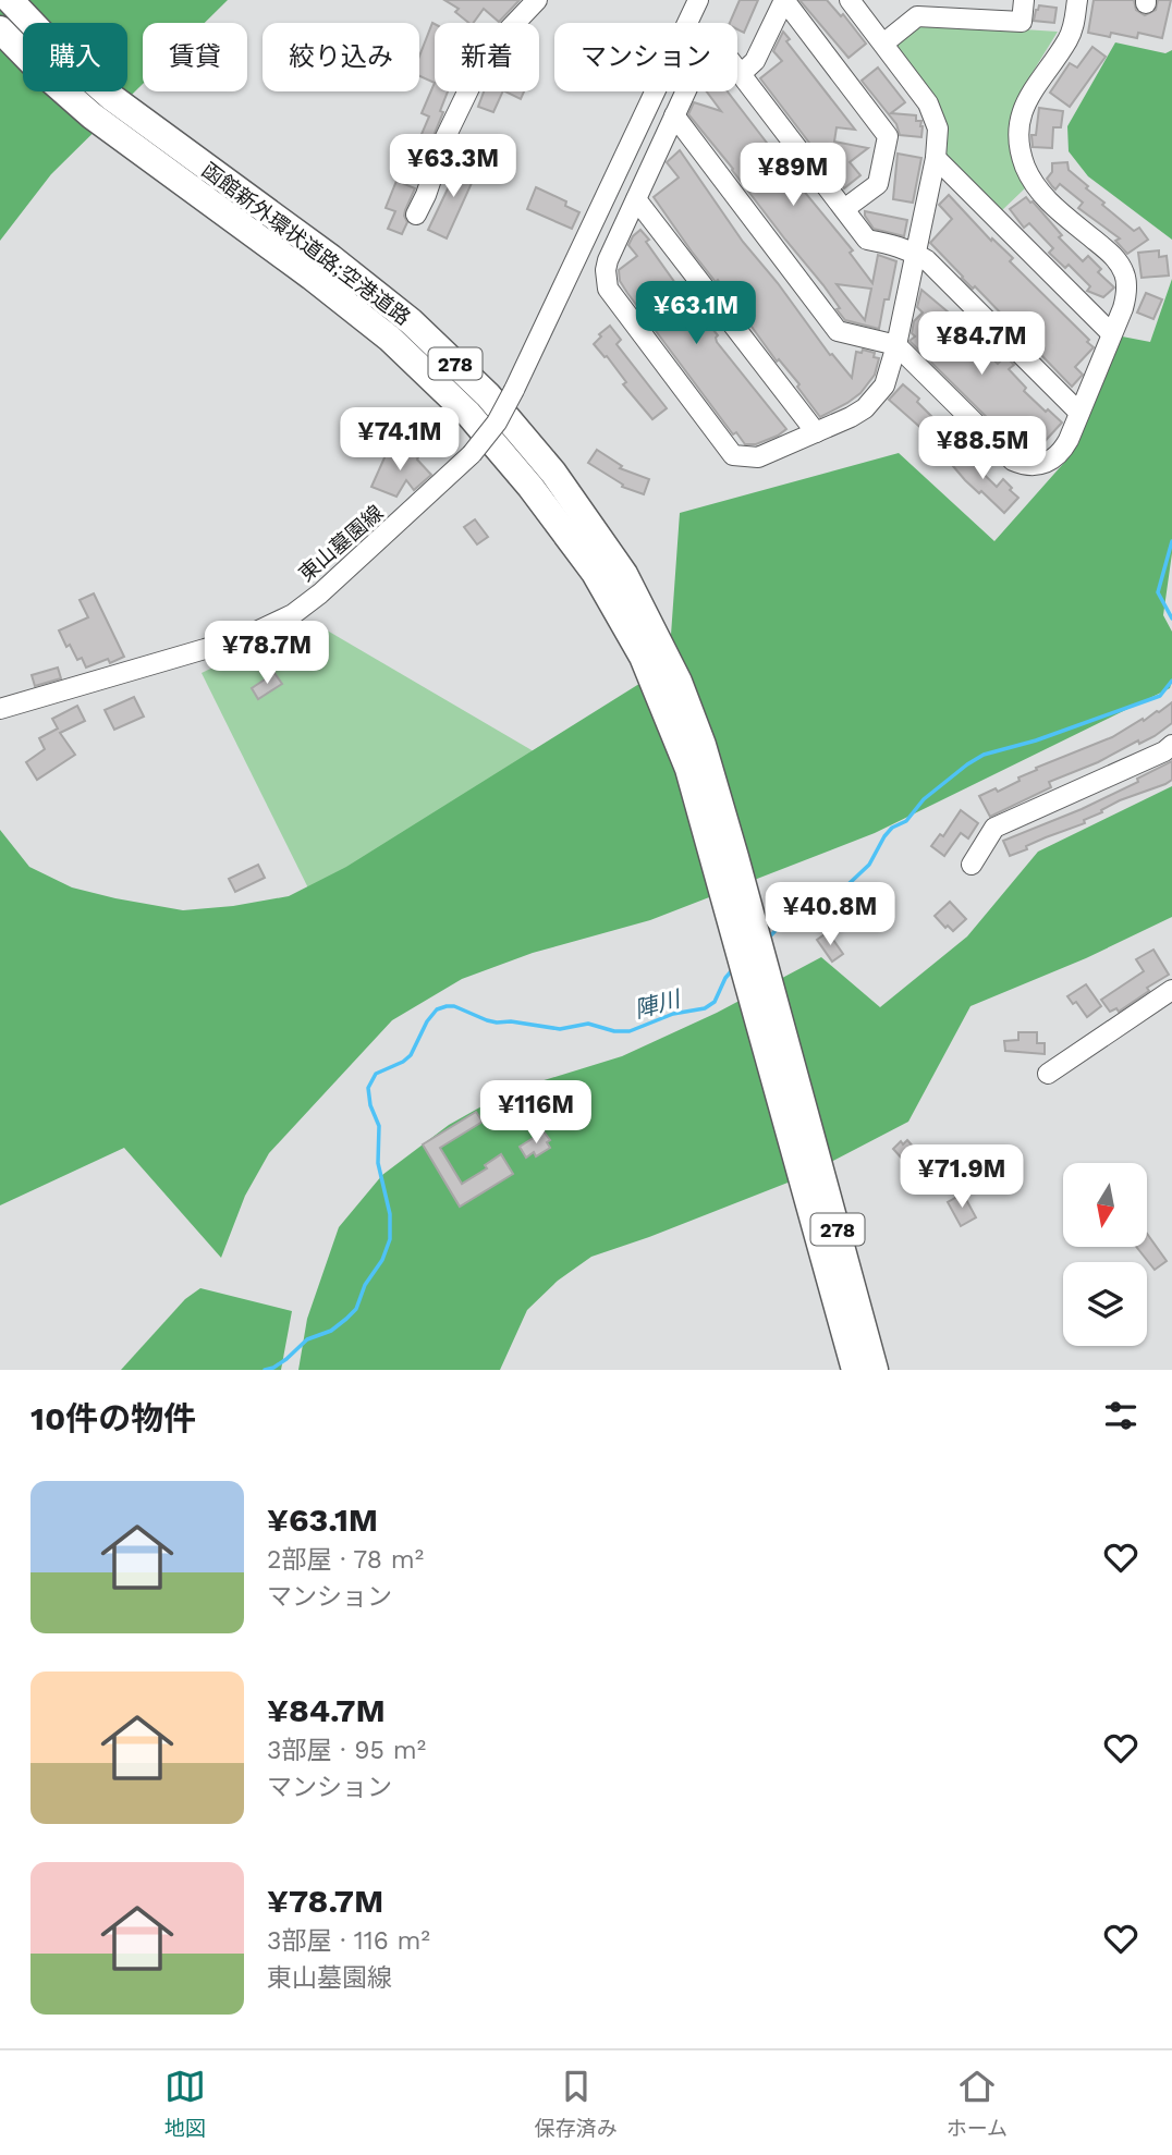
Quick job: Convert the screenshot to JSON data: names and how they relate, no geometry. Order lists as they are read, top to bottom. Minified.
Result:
{"streets":{"highway":["函館新外環状道路;空港道路","278"],"street":["東山墓園線"]},"water":["陣川"],"north":"bottom","page":{"chip":["購入","賃貸","絞り込み","新着","マンション"],"price":["¥63.3M","¥89M","¥63.1M","¥84.7M","¥74.1M","¥88.5M","¥78.7M","¥40.8M","¥116M","¥71.9M"],"heading":"10件の物件","list":[{"name":"¥63.1M","note":"2部屋 · 78 m² · マンション"},{"name":"¥84.7M","note":"3部屋 · 95 m² · マンション"},{"name":"¥78.7M","note":"3部屋 · 116 m² · 東山墓園線"}],"tabs":["地図","保存済み","ホーム"]}}
